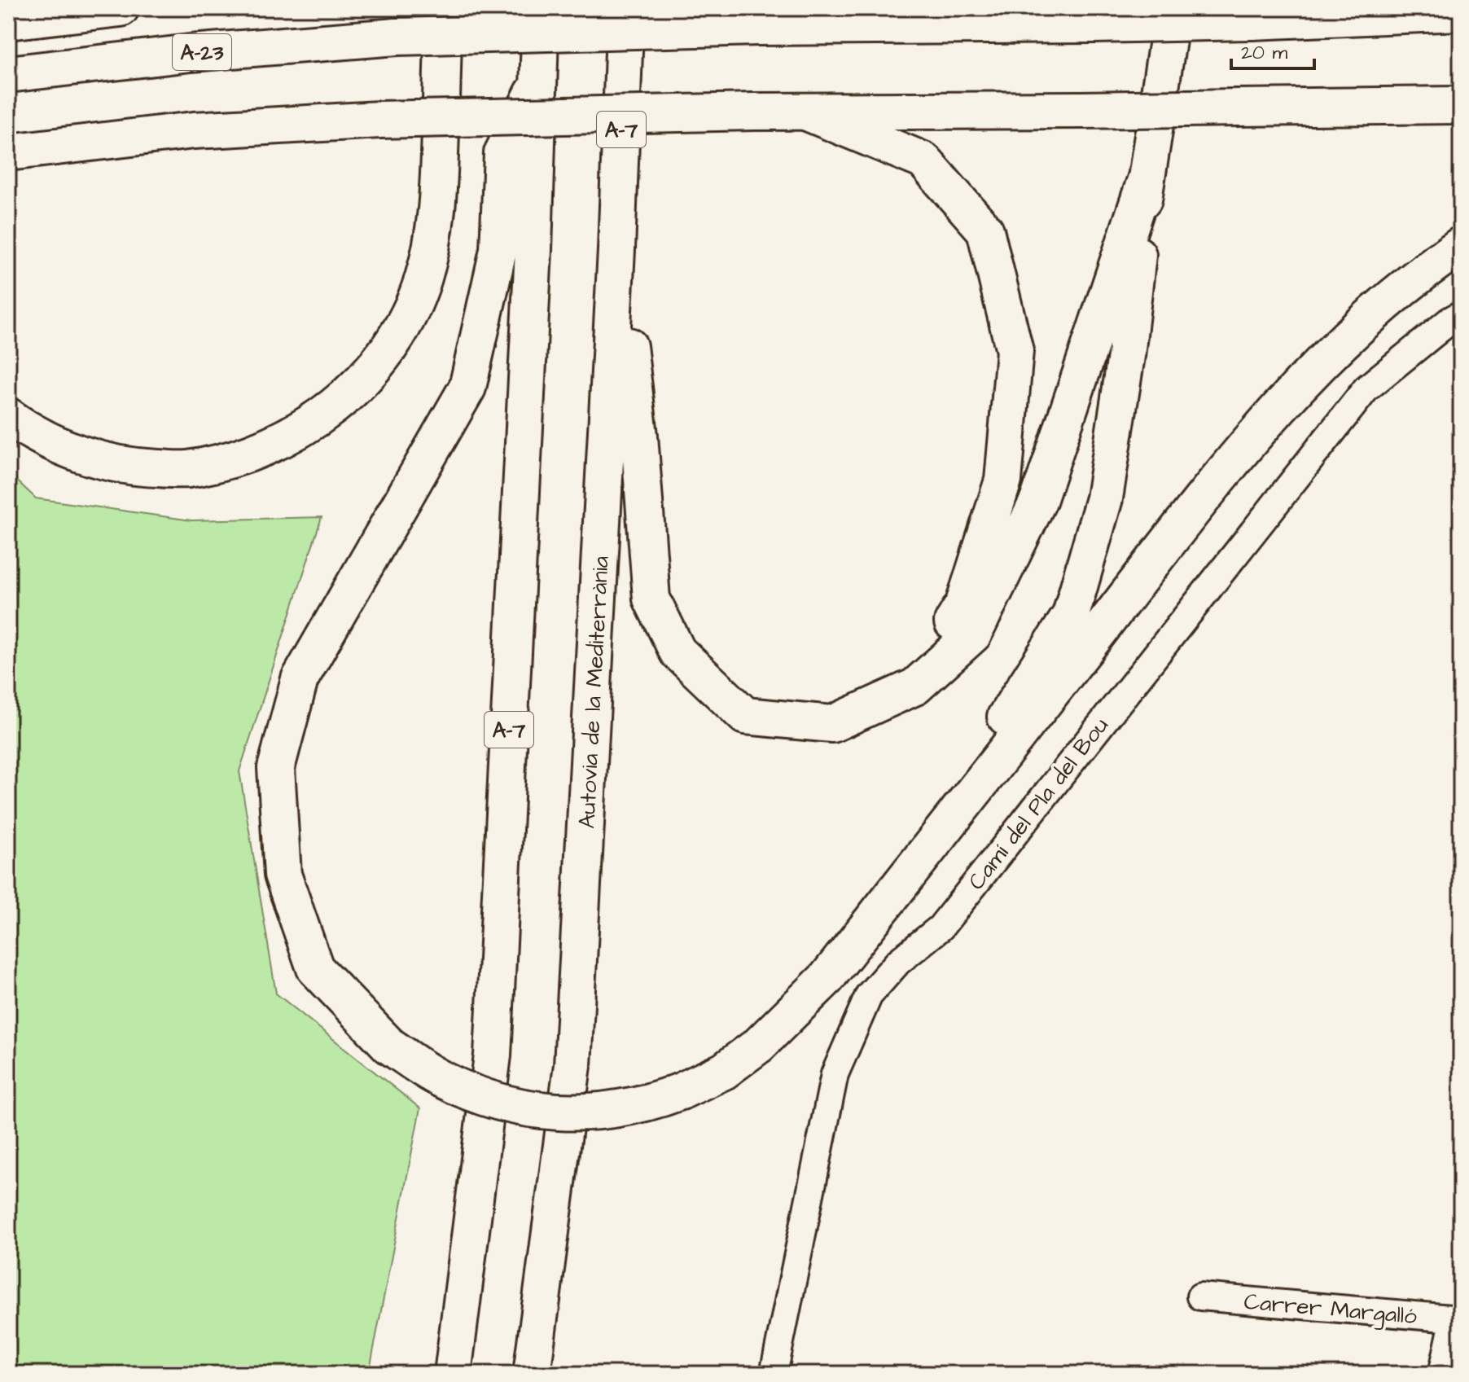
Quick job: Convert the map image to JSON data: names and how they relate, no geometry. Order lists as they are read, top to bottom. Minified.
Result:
{"streets":{"main road":["A-23","A-7","Autovia de la Mediterrània"],"street":["Camí del Pla del Bou","Carrer Margalló"]},"scale_bar":"20 m"}
